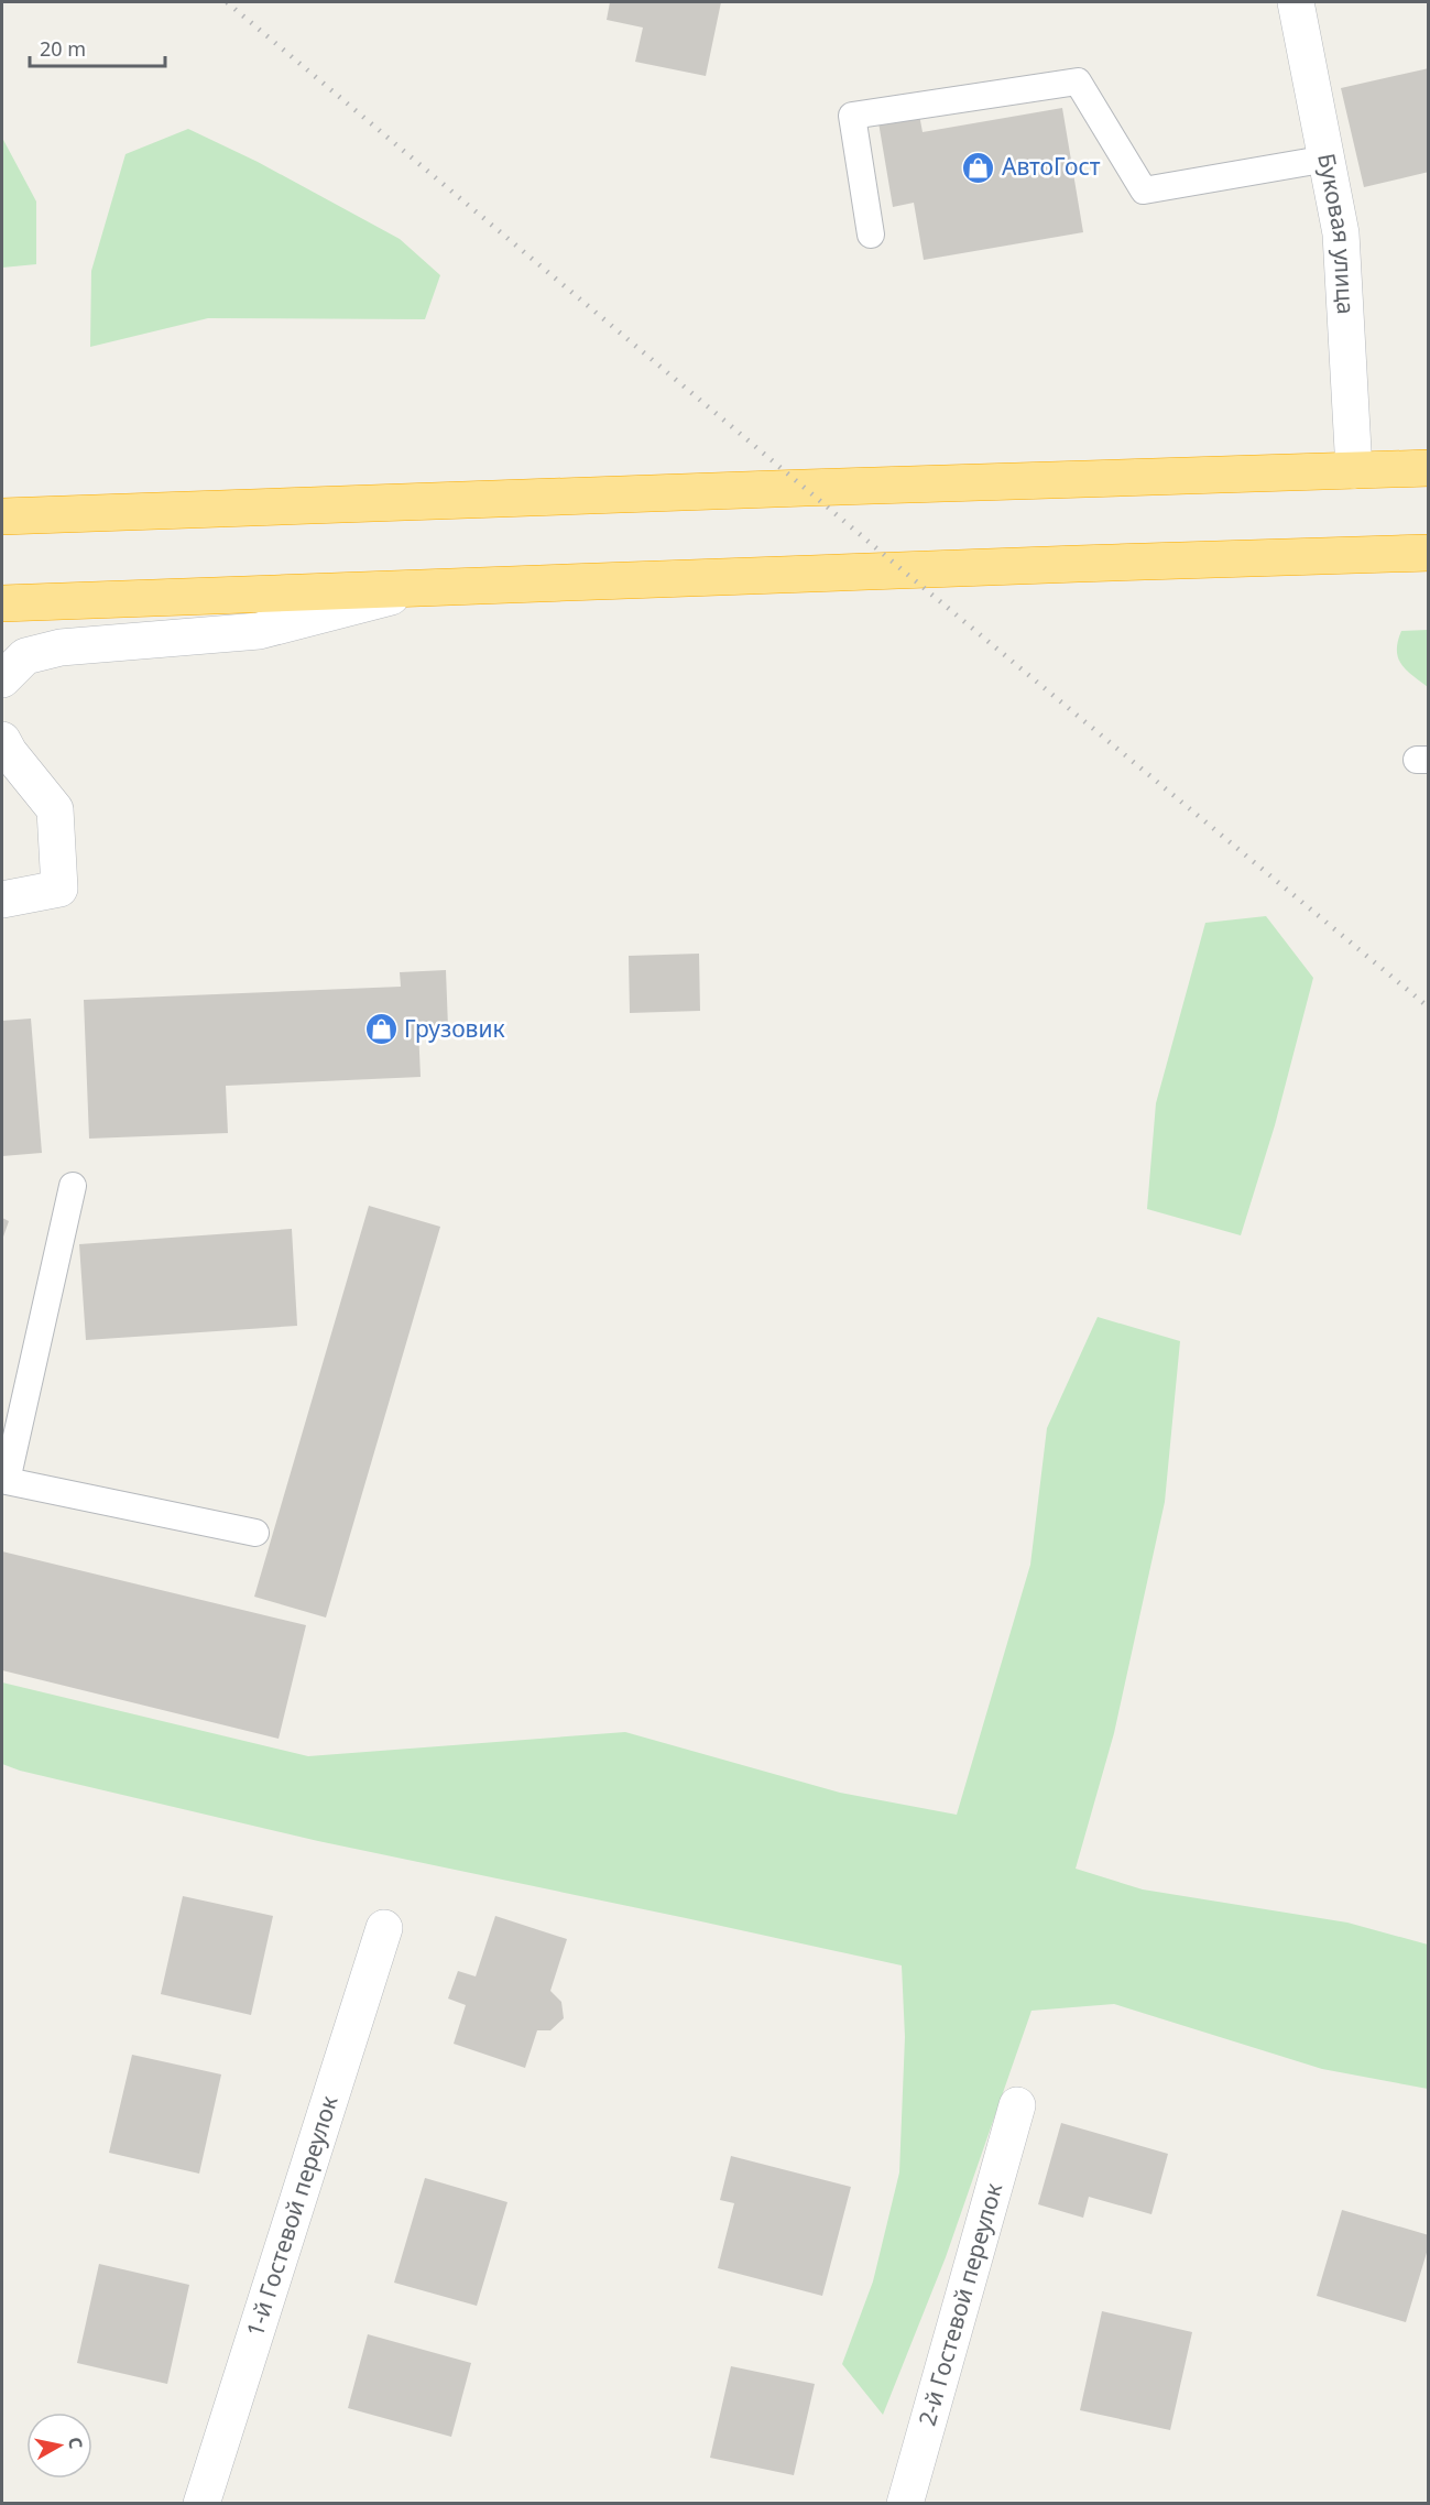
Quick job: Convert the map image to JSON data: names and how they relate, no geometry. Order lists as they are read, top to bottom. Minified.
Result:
{"streets":{"street":["Буковая улица","1-й Гостевой переулок","2-й Гостевой переулок"]},"places":{"shop":["АвтоГост","Грузовик"]},"scale_bar":"20 m","north":"right"}
